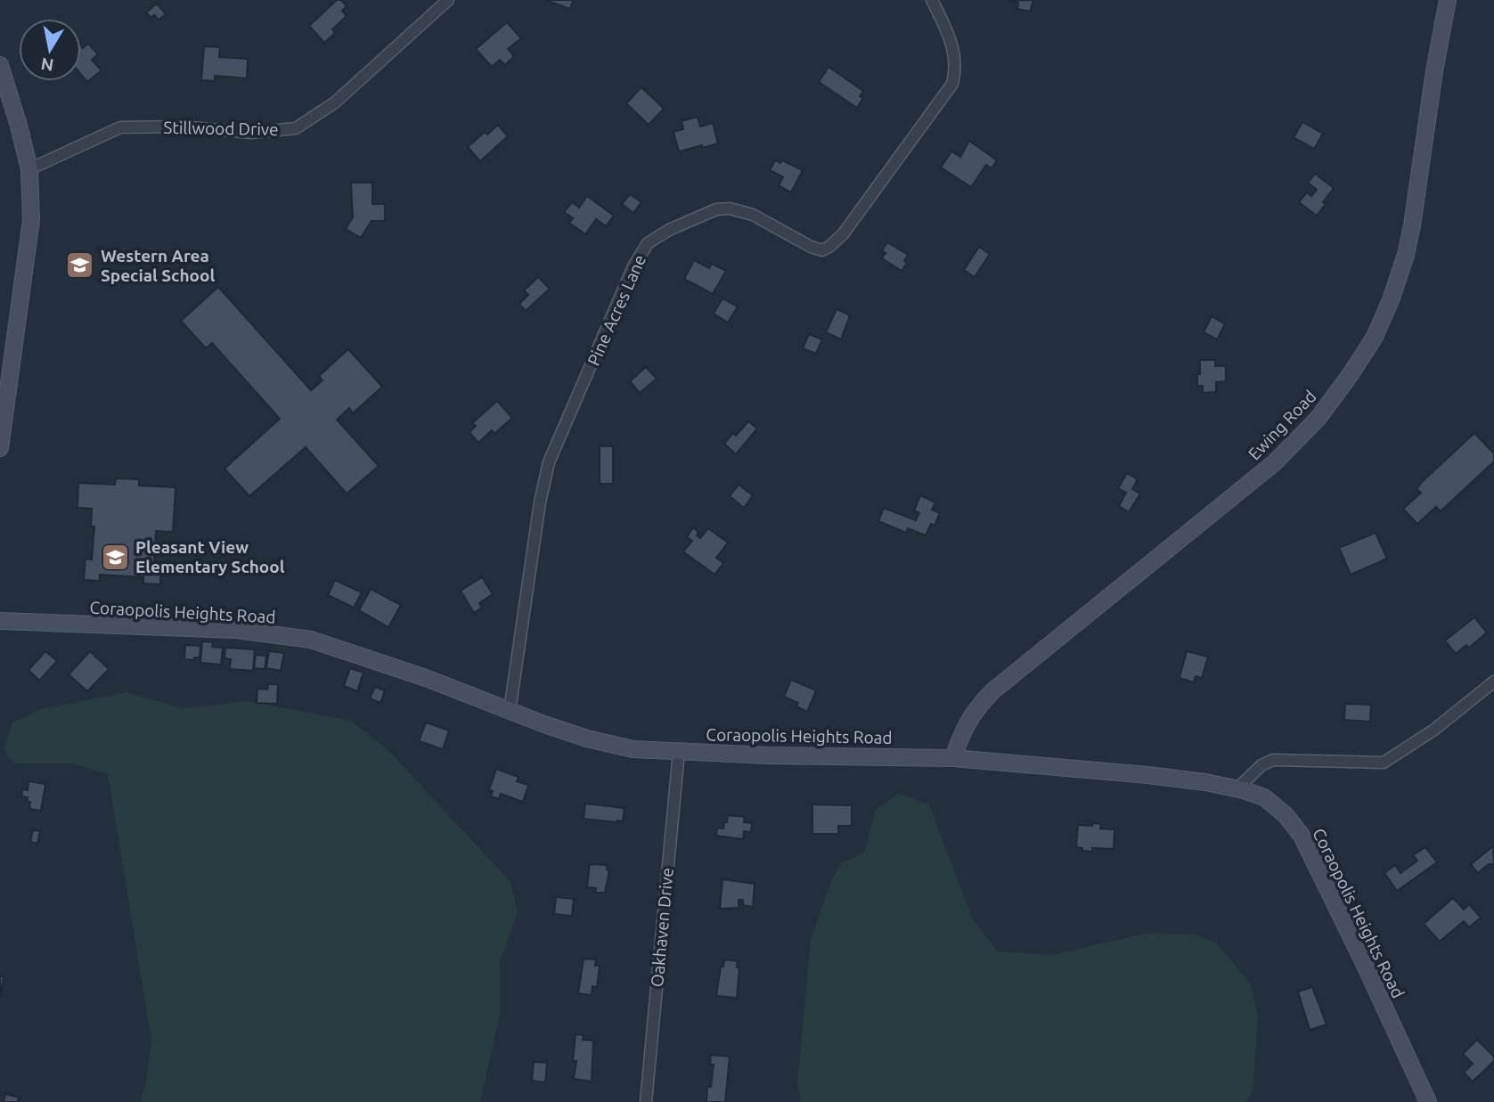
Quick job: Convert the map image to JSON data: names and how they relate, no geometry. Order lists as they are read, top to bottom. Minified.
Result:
{"streets":{"street":["Stillwood Drive","Pine Acres Lane","Ewing Road","Coraopolis Heights Road","Oakhaven Drive"]},"crossings":[["Pine Acres Lane","Coraopolis Heights Road"],["Ewing Road","Coraopolis Heights Road"],["Coraopolis Heights Road","Oakhaven Drive"]],"places":{"school or university":["Western Area Special School","Pleasant View Elementary School"]},"north":"bottom"}
